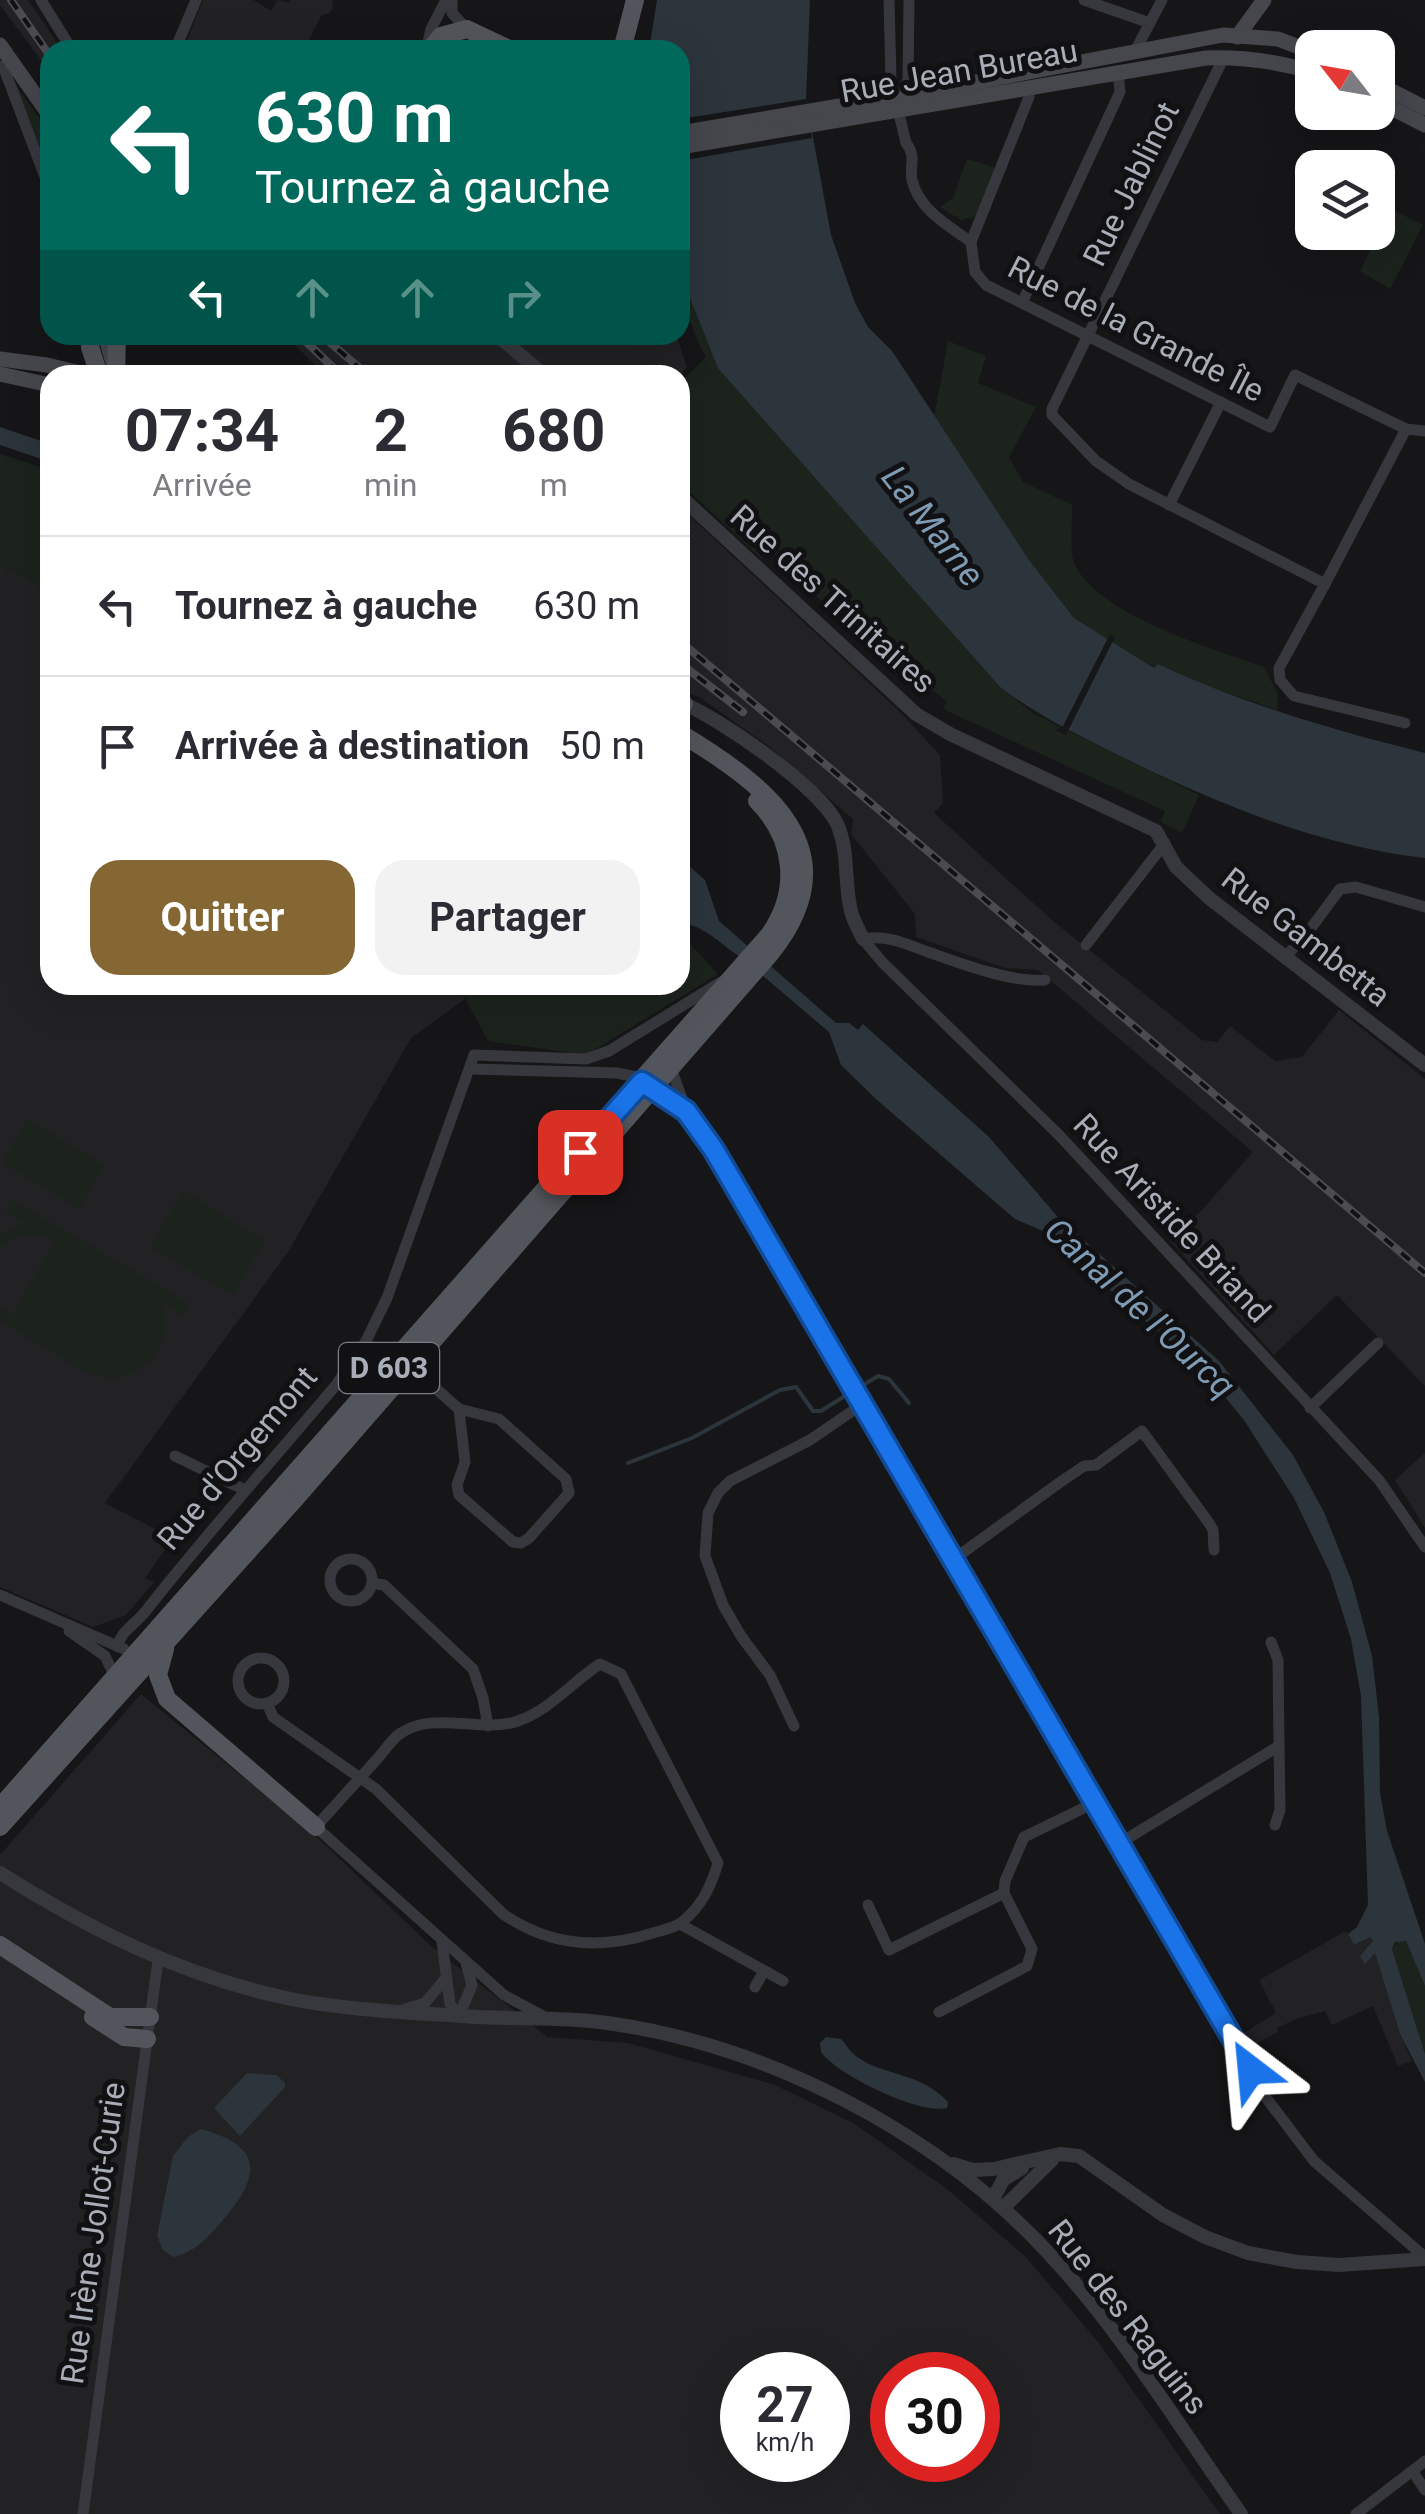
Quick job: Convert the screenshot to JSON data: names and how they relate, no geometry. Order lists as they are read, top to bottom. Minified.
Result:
{"streets":{"main road":["Rue Jean Bureau","D 603"],"street":["Rue Jablinot","Rue de la Grande Île","Rue des Trinitaires","Rue Gambetta","Rue Aristide Briand","Rue d'Orgemont","Rue Irène Jollot-Curie","Rue des Raguins"]},"crossings":[["Rue Jean Bureau","Rue Jablinot"],["Rue Jean Bureau","Rue de la Grande Île"],["Rue Jablinot","Rue de la Grande Île"],["Rue des Trinitaires","Rue Gambetta"],["D 603","Rue d'Orgemont"],["Rue Irène Jollot-Curie","Rue des Raguins"]],"water":["La Marne","Canal de l'Ourcq"],"north":"top left","page":{"turn":["630 m","Tournez à gauche"],"eta":["07:34","Arrivée","2","min","680","m"],"list":[{"name":"Tournez à gauche","value":"630 m"},{"name":"Arrivée à destination","value":"50 m"}],"buttons":["Quitter","Partager"],"speed":"27 km/h","limit":"30"}}
